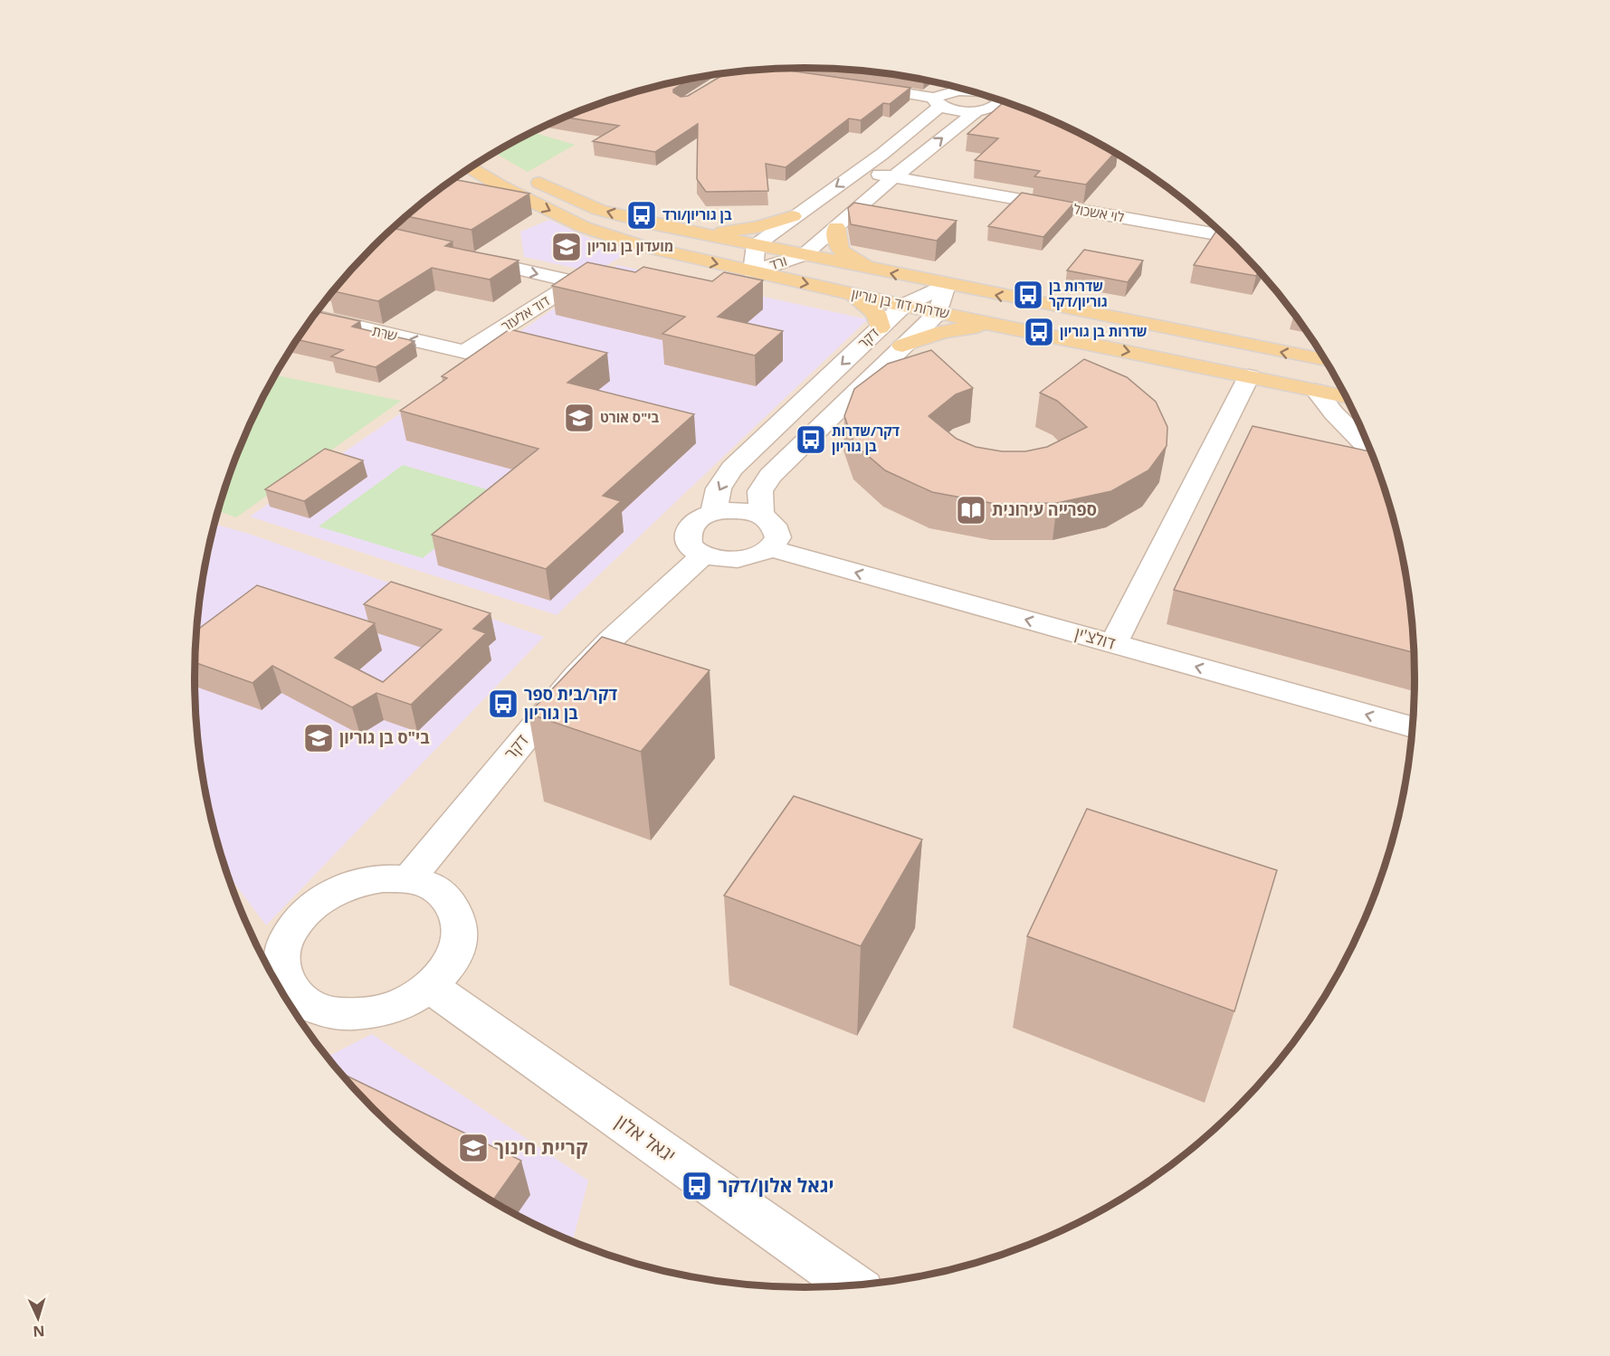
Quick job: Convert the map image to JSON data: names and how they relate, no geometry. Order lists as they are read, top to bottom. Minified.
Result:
{"streets":{"main road":["שדרות דוד בן גוריון"],"street":["לוי אשכול","ורד","דוד אלעזר","שרת","דקר","דולצ'ין","יגאל אלון"]},"crossings":[["לוי אשכול","ורד"],["ורד","שדרות דוד בן גוריון"],["שדרות דוד בן גוריון","דקר"],["דוד אלעזר","שרת"],["דקר","דולצ'ין"],["דקר","יגאל אלון"]],"one_way":["שרת","דולצ'ין"],"places":{"bus stop":["בן גוריון/ורד","שדרות בן גוריון/דקר","שדרות בן גוריון","דקר/שדרות בן גוריון","דקר/בית ספר בן גוריון","יגאל אלון/דקר"],"school or university":["מועדון בן גוריון","בי\"ס אורט","בי\"ס בן גוריון","קריית חינוך"],"library":["ספרייה עירונית"]},"north":"bottom"}
